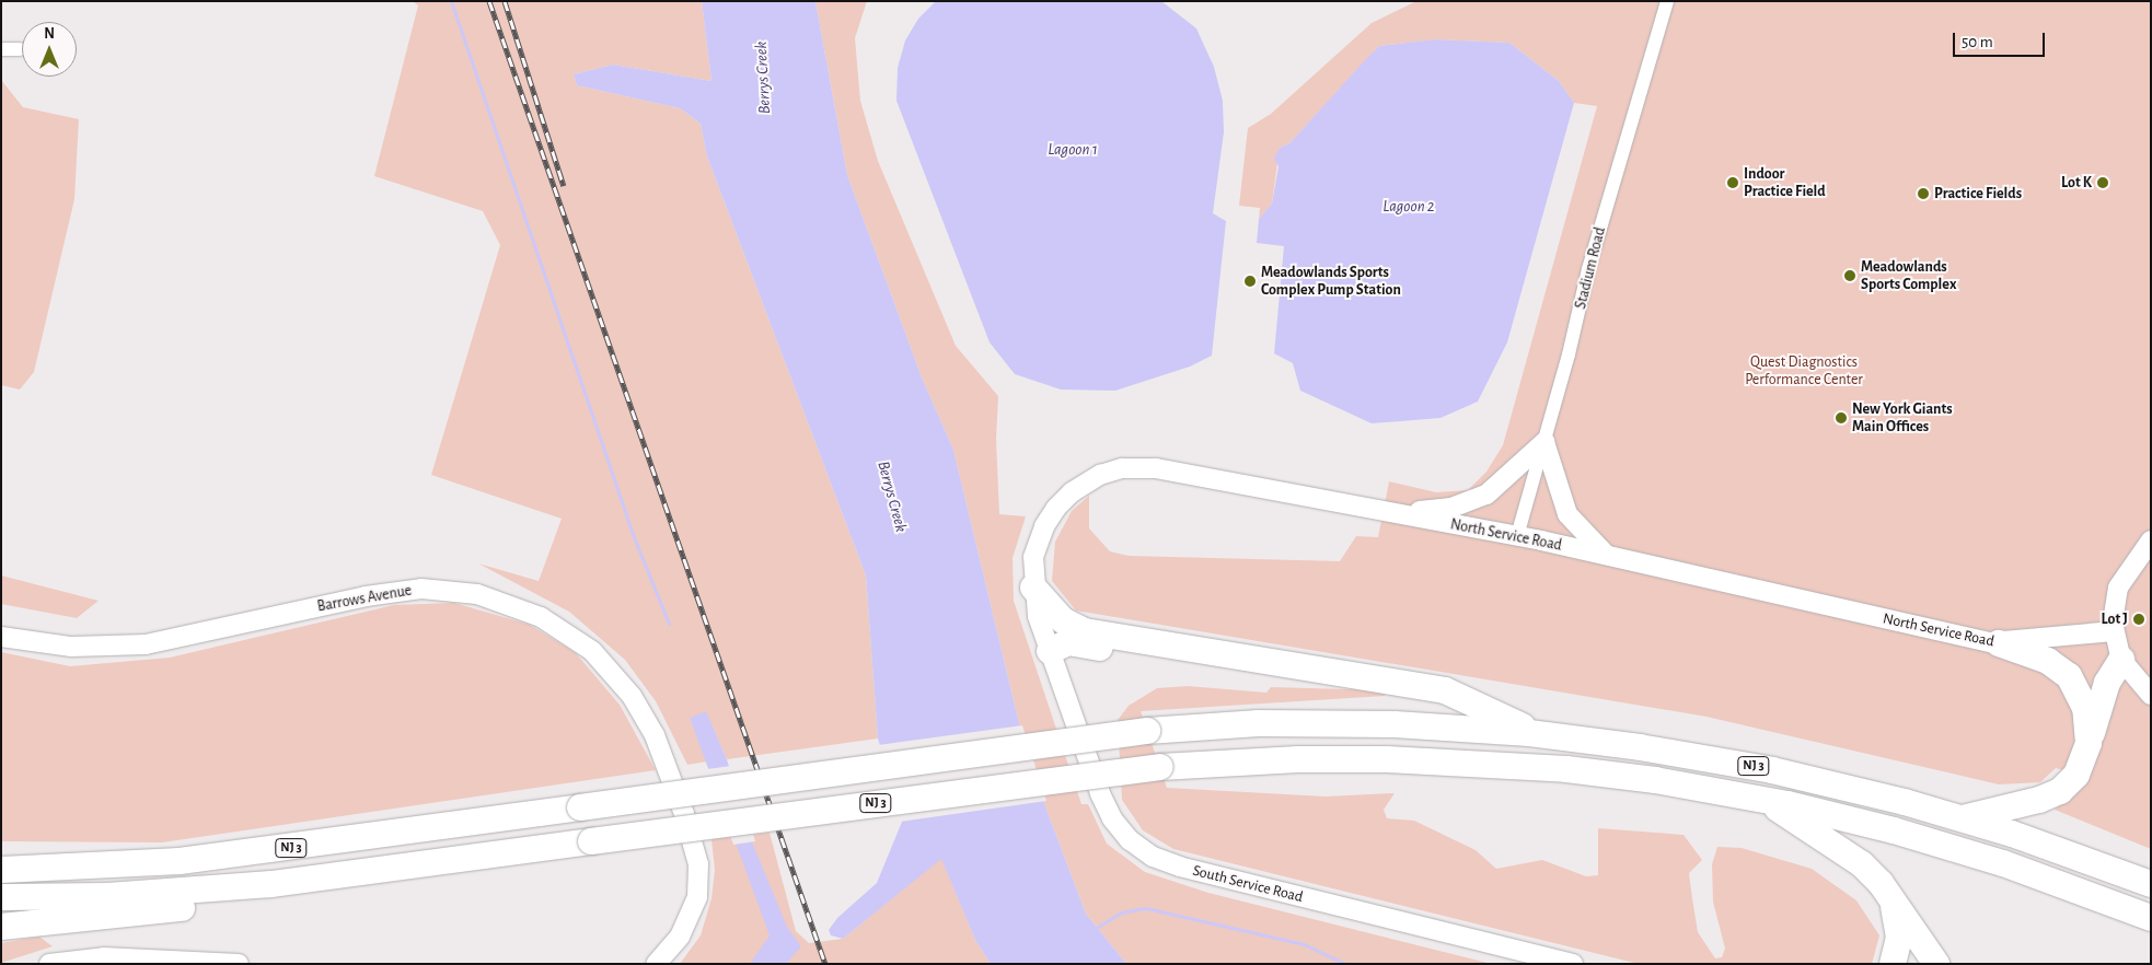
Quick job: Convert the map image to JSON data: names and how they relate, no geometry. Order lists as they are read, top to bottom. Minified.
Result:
{"streets":{"highway":["NJ 3"],"street":["Stadium Road","North Service Road","Barrows Avenue","South Service Road"]},"crossings":[["Stadium Road","North Service Road"],["North Service Road","South Service Road"]],"water":["Berrys Creek","Lagoon 1","Lagoon 2"],"parks":["Quest Diagnostics Performance Center"],"places":["Indoor Practice Field","Lot K","Practice Fields","Meadowlands Sports Complex","Meadowlands Sports Complex Pump Station","New York Giants Main Offices","Lot J"],"scale_bar":"50 m","north":"top"}
